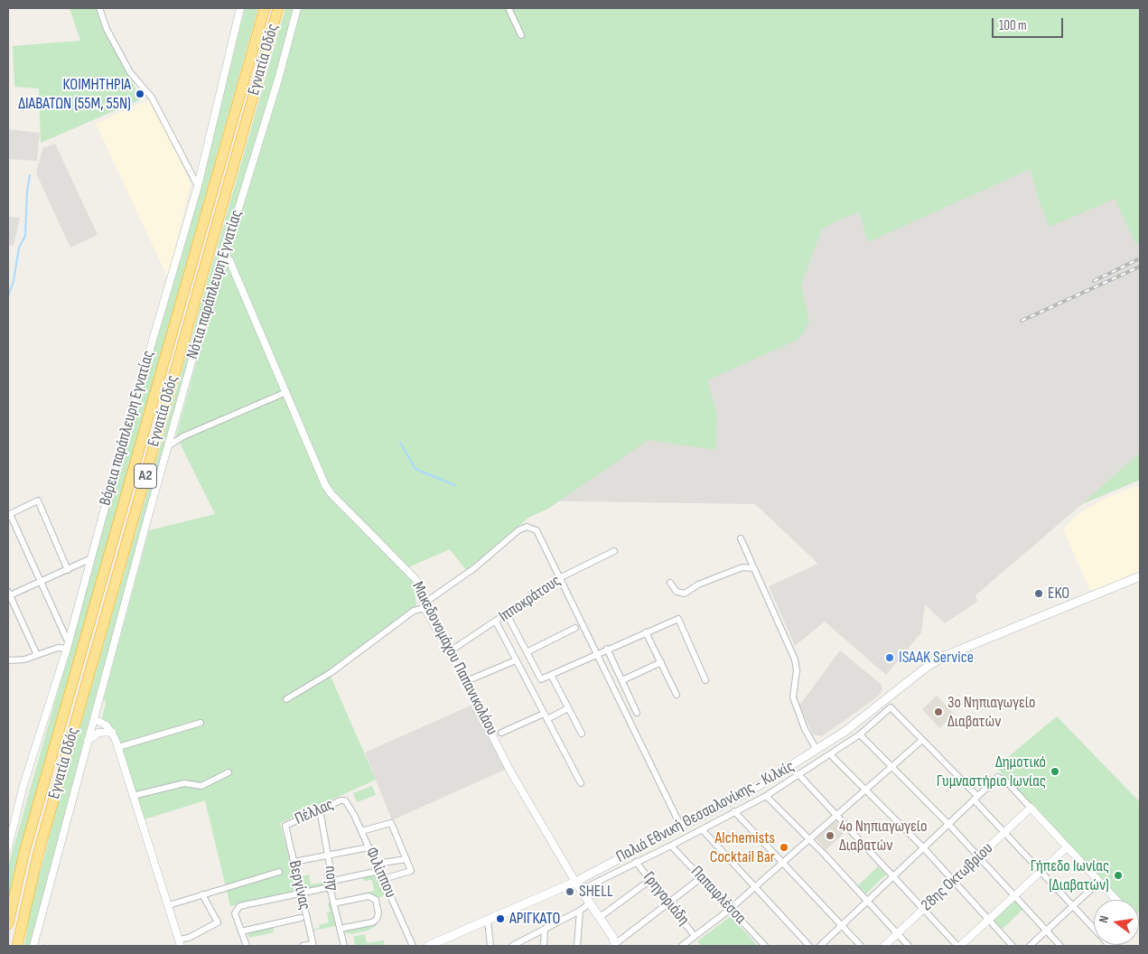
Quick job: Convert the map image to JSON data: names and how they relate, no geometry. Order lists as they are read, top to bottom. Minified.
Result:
{"streets":{"highway":["Εγνατία Οδός","Α2"],"main road":["Παλιά Εθνική Θεσσαλονίκης - Κιλκίς"],"street":["Νότια παράπλευρη Εγνατίας","Βόρεια παράπλευρη Εγνατίας","Ιπποκράτους","Μακεδονομάχου Παπανικολάου","Πέλλας","Φιλίππου","28ης Οκτωβρίου","Δίου","Βεργίνας","Παπαφλέσσα","Γρηγοριάδη"]},"crossings":[["Νότια παράπλευρη Εγνατίας","Μακεδονομάχου Παπανικολάου"],["Ιπποκράτους","Μακεδονομάχου Παπανικολάου"],["Μακεδονομάχου Παπανικολάου","Παλιά Εθνική Θεσσαλονίκης - Κιλκίς"],["Πέλλας","Φιλίππου"],["Πέλλας","Δίου"],["Πέλλας","Βεργίνας"]],"places":["ΚΟΙΜΗΤΗΡΙΑ ΔΙΑΒΑΤΩΝ (55Μ, 55Ν)","EKO","ISAAK Service","3ο Νηπιαγωγείο Διαβατών","Δημοτικό Γυμναστήριο Ιωνίας","4ο Νηπιαγωγείο Διαβατών","Alchemists Cocktail Bar","Γήπεδο Ιωνίας (Διαβατών)","SHELL","ΑΡΙΓΚΑΤΟ"],"scale_bar":"100 m","north":"left"}
